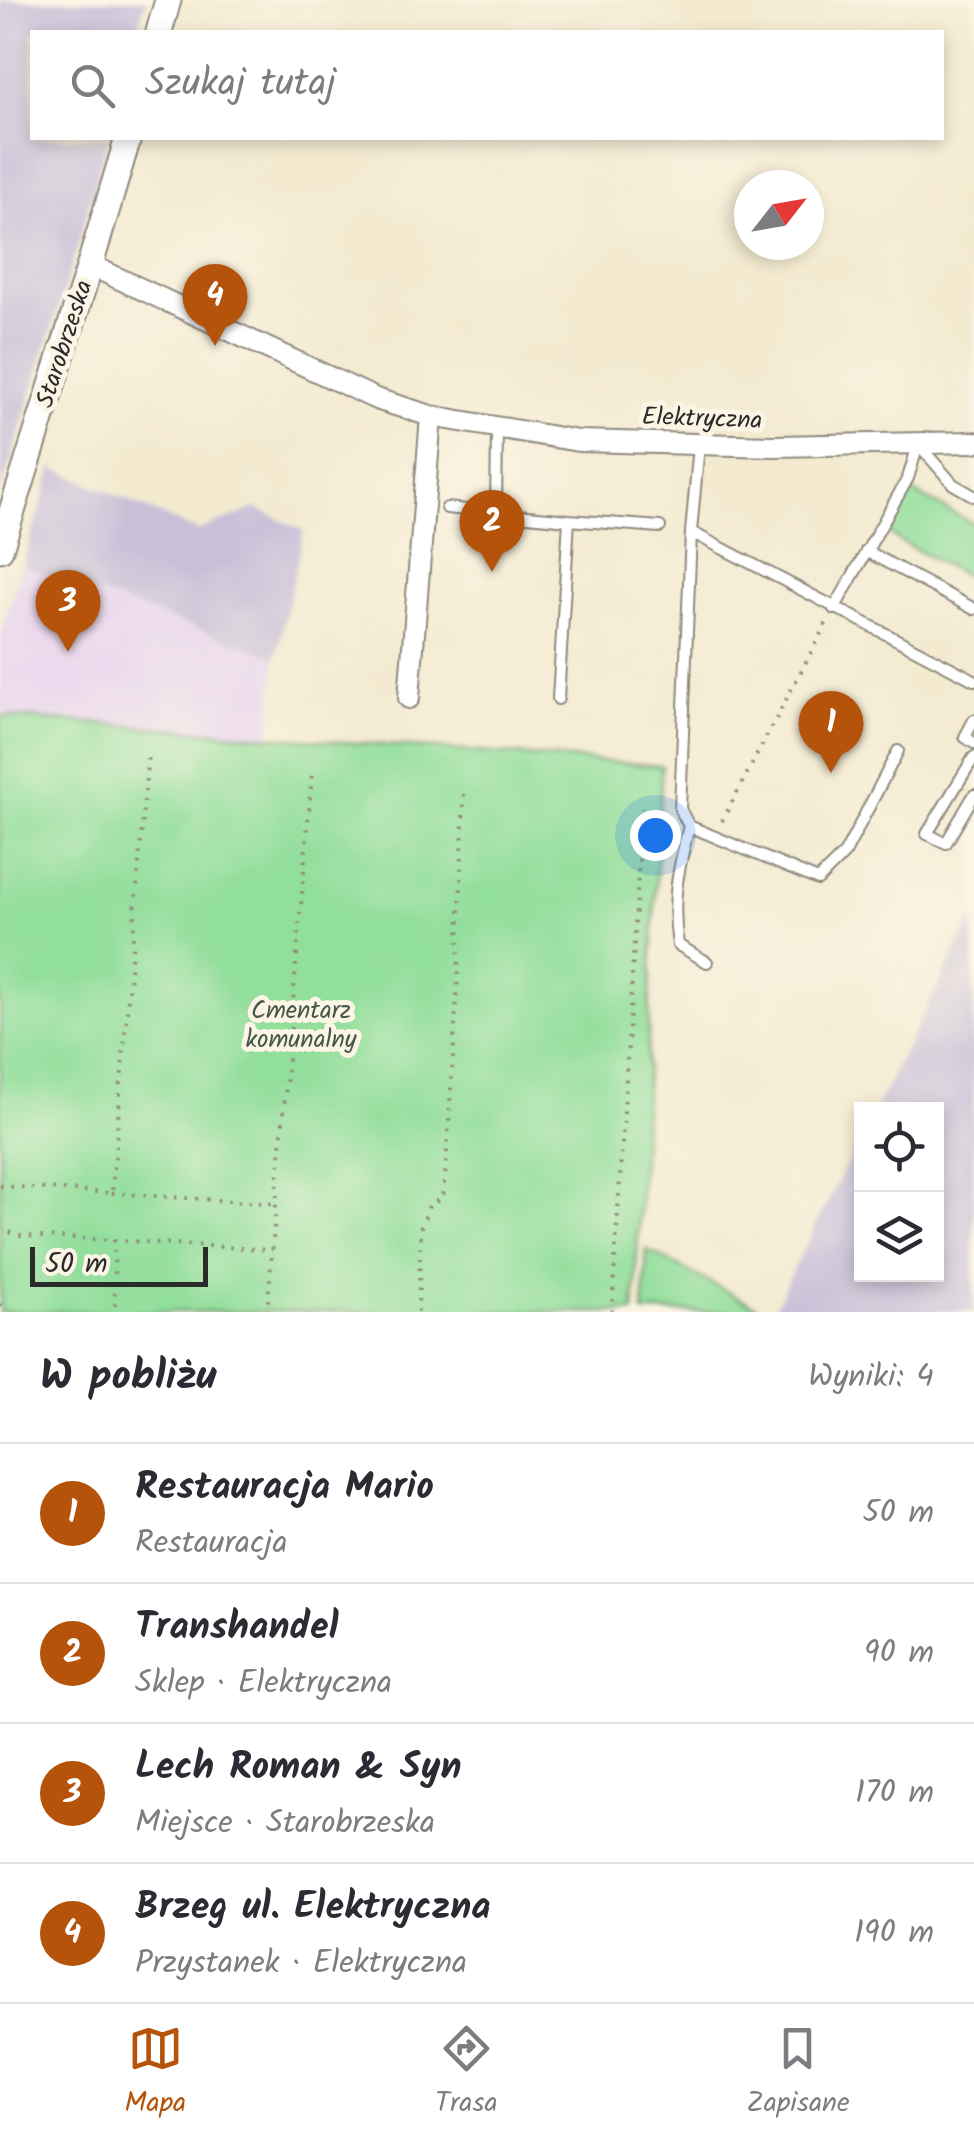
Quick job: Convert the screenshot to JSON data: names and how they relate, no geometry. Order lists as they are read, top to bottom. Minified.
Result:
{"streets":{"street":["Starobrzeska","Elektryczna"]},"crossings":[["Starobrzeska","Elektryczna"]],"parks":["Cmentarz komunalny"],"scale_bar":"50 m","north":"top right","page":{"search":"Szukaj tutaj","pins":["4","2","3","1"],"scale":"50 m","heading":["W pobliżu","Wyniki: 4"],"list":[{"mark":"1","name":"Restauracja Mario","note":"Restauracja","value":"50 m"},{"mark":"2","name":"Transhandel","note":"Sklep · Elektryczna","value":"90 m"},{"mark":"3","name":"Lech Roman & Syn","note":"Miejsce · Starobrzeska","value":"170 m"},{"mark":"4","name":"Brzeg ul. Elektryczna","note":"Przystanek · Elektryczna","value":"190 m"}],"nav":["Mapa","Trasa","Zapisane"]}}
